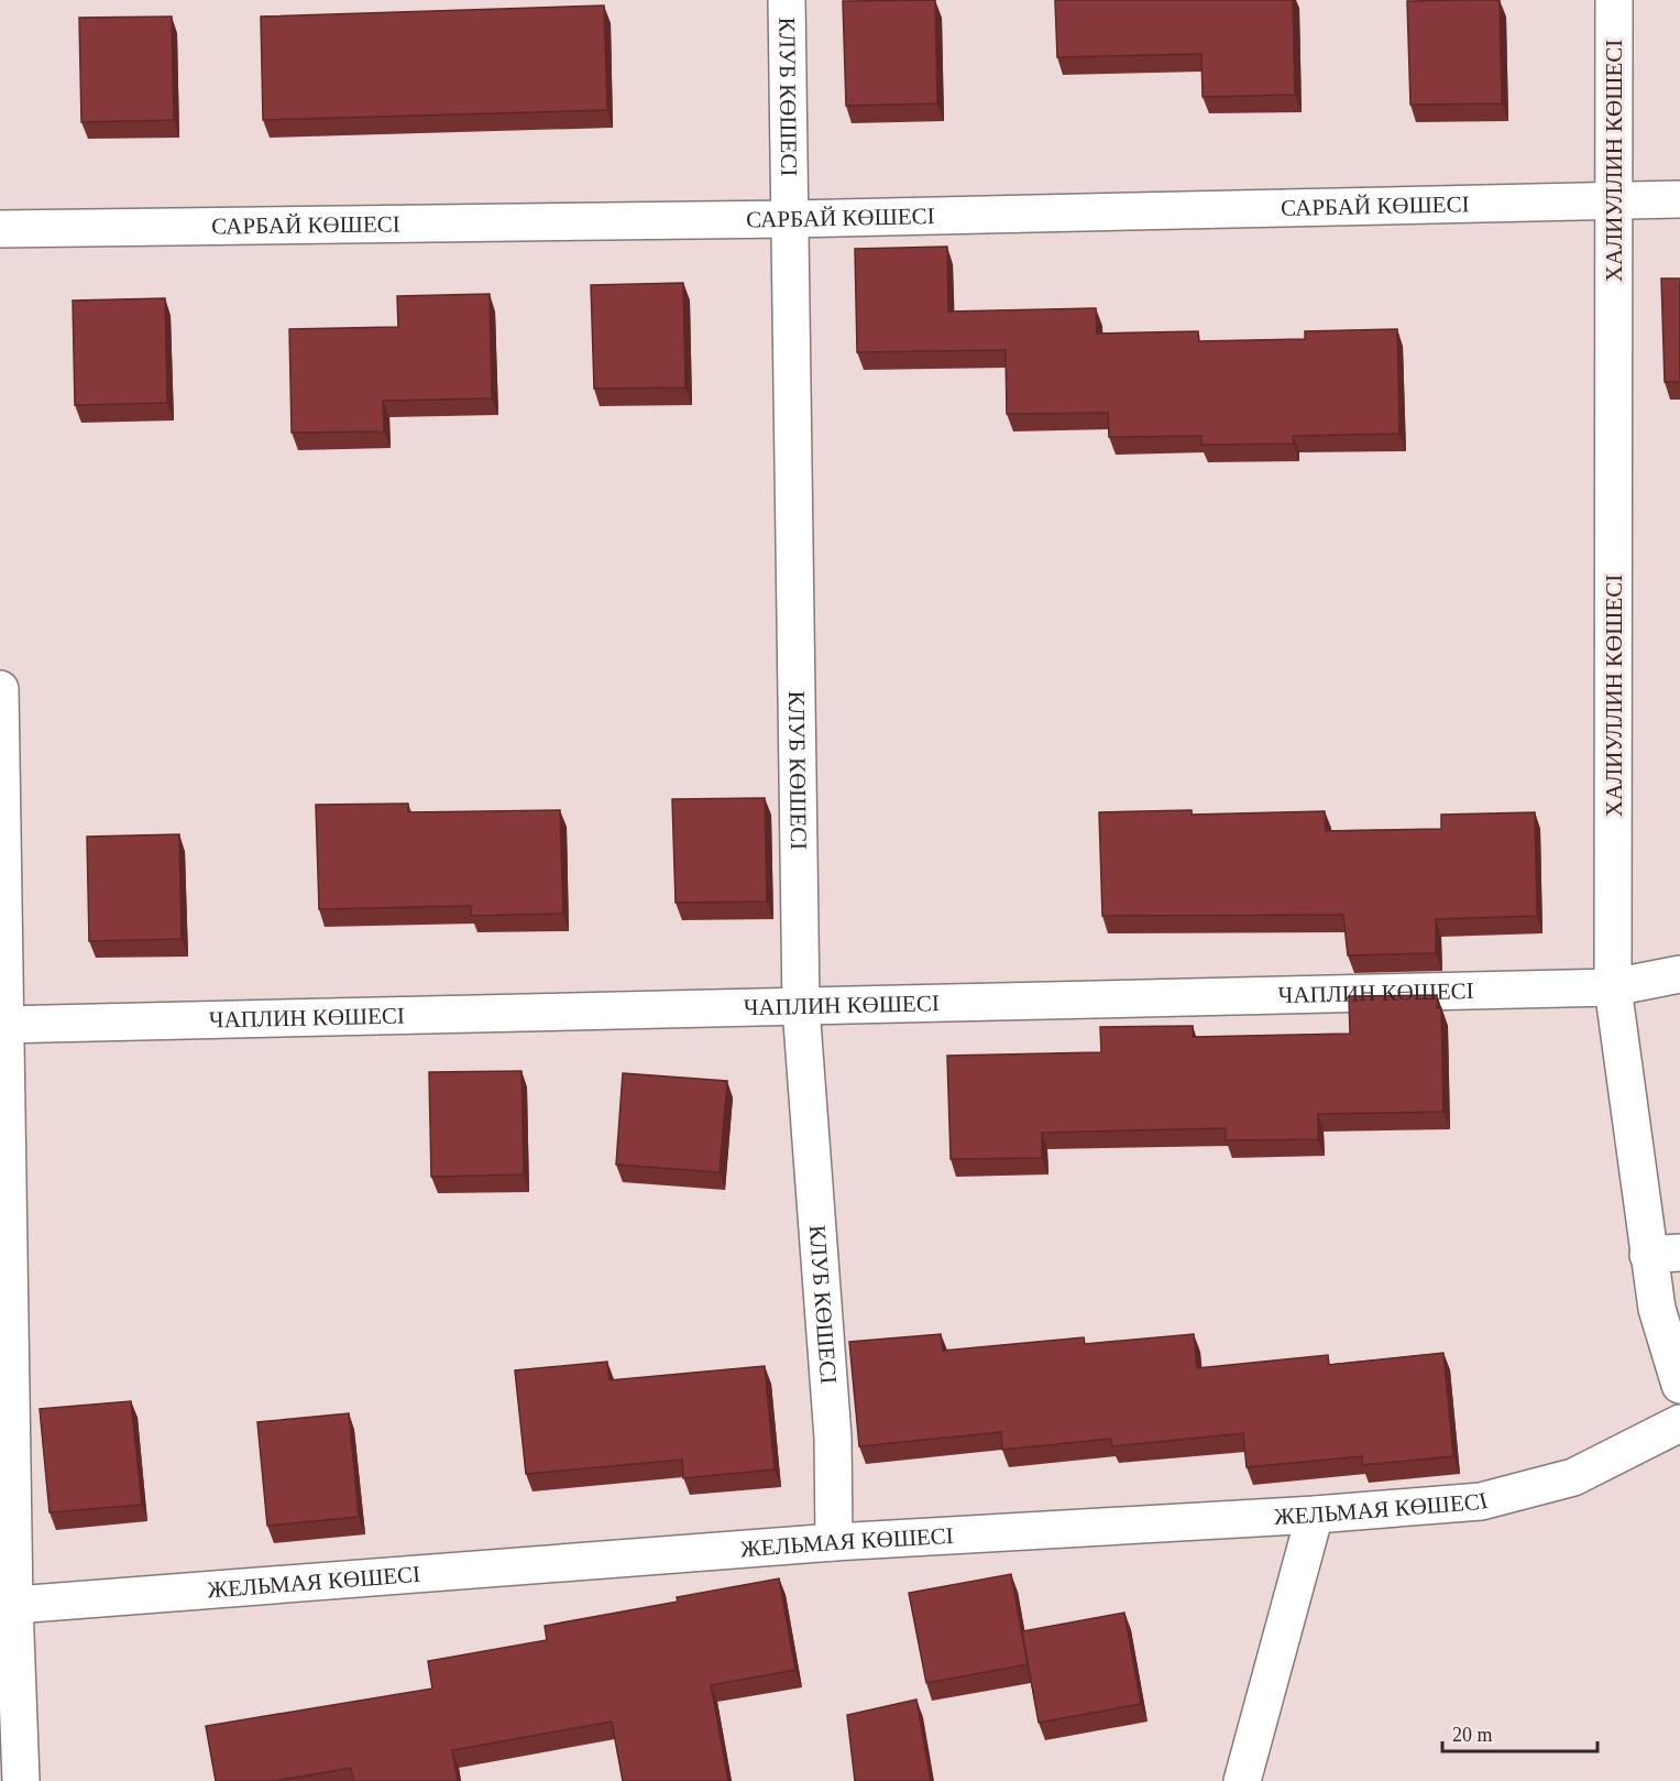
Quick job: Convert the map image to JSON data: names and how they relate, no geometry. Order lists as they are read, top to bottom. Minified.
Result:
{"streets":{"street":["КЛУБ КӨШЕСІ","ХАЛИУЛЛИН КӨШЕСІ","САРБАЙ КӨШЕСІ","ЧАПЛИН КӨШЕСІ","ЖЕЛЬМАЯ КӨШЕСІ"]},"crossings":[["КЛУБ КӨШЕСІ","САРБАЙ КӨШЕСІ"],["КЛУБ КӨШЕСІ","ЧАПЛИН КӨШЕСІ"],["КЛУБ КӨШЕСІ","ЖЕЛЬМАЯ КӨШЕСІ"],["ХАЛИУЛЛИН КӨШЕСІ","САРБАЙ КӨШЕСІ"],["ХАЛИУЛЛИН КӨШЕСІ","ЧАПЛИН КӨШЕСІ"]],"scale_bar":"20 m"}
